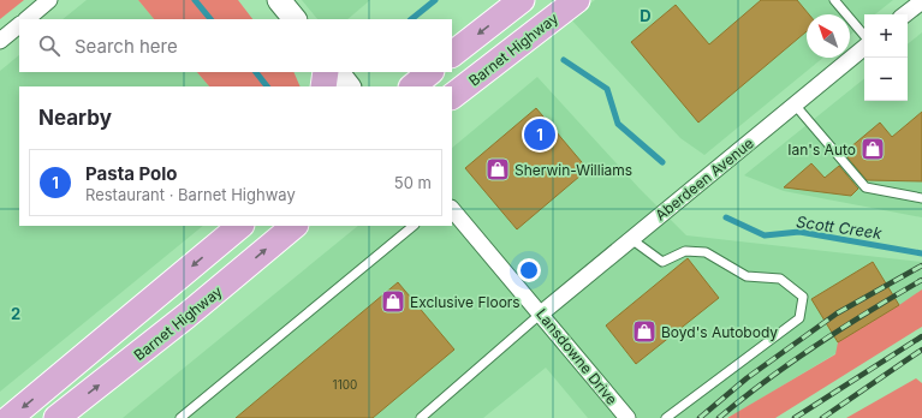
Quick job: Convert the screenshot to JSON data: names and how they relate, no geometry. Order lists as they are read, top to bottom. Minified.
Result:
{"streets":{"main road":["Barnet Highway"],"street":["Aberdeen Avenue","Lansdowne Drive"]},"crossings":[["Aberdeen Avenue","Lansdowne Drive"]],"water":["Scott Creek"],"places":{"shop":["Ian's Auto","Sherwin-Williams","Exclusive Floors","Boyd's Autobody"]},"house_numbers":["1100"],"north":"top left","page":{"map_buttons":["+","−"],"search":"Search here","heading":"Nearby","pins":"1","list":[{"mark":"1","name":"Pasta Polo","note":"Restaurant · Barnet Highway","value":"50 m"}]},"grid":{"columns":["D"],"rows":["2"]}}
